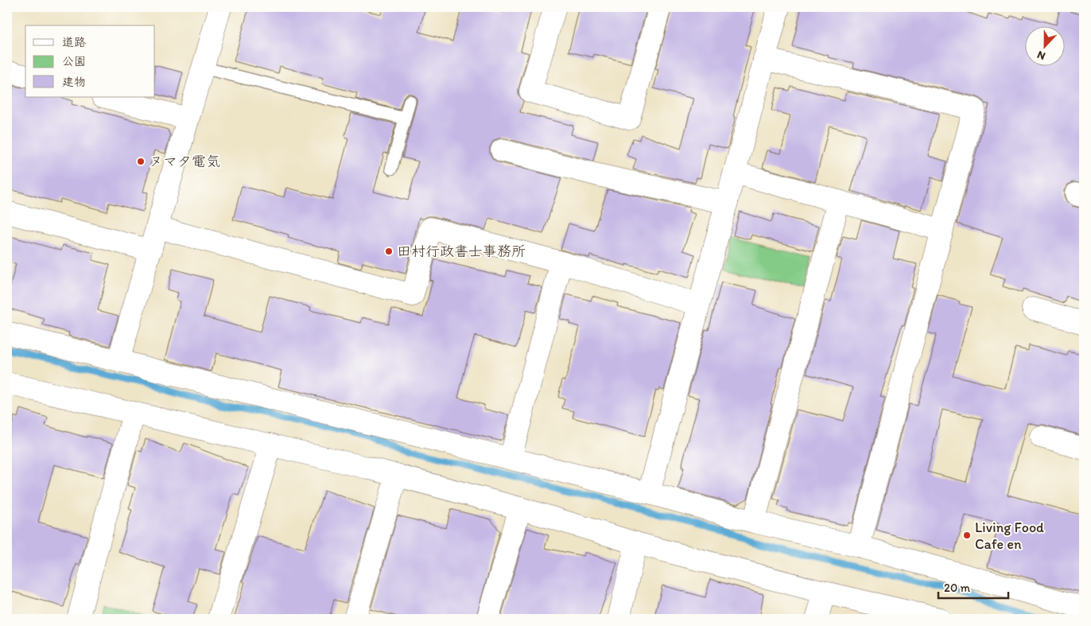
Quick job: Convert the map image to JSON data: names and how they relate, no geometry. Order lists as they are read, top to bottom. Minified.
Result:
{"places":["ヌマタ電気","田村行政書士事務所","Living Food Cafe en"],"legend":["道路","公園","建物"],"scale_bar":"20 m","north":"bottom"}
